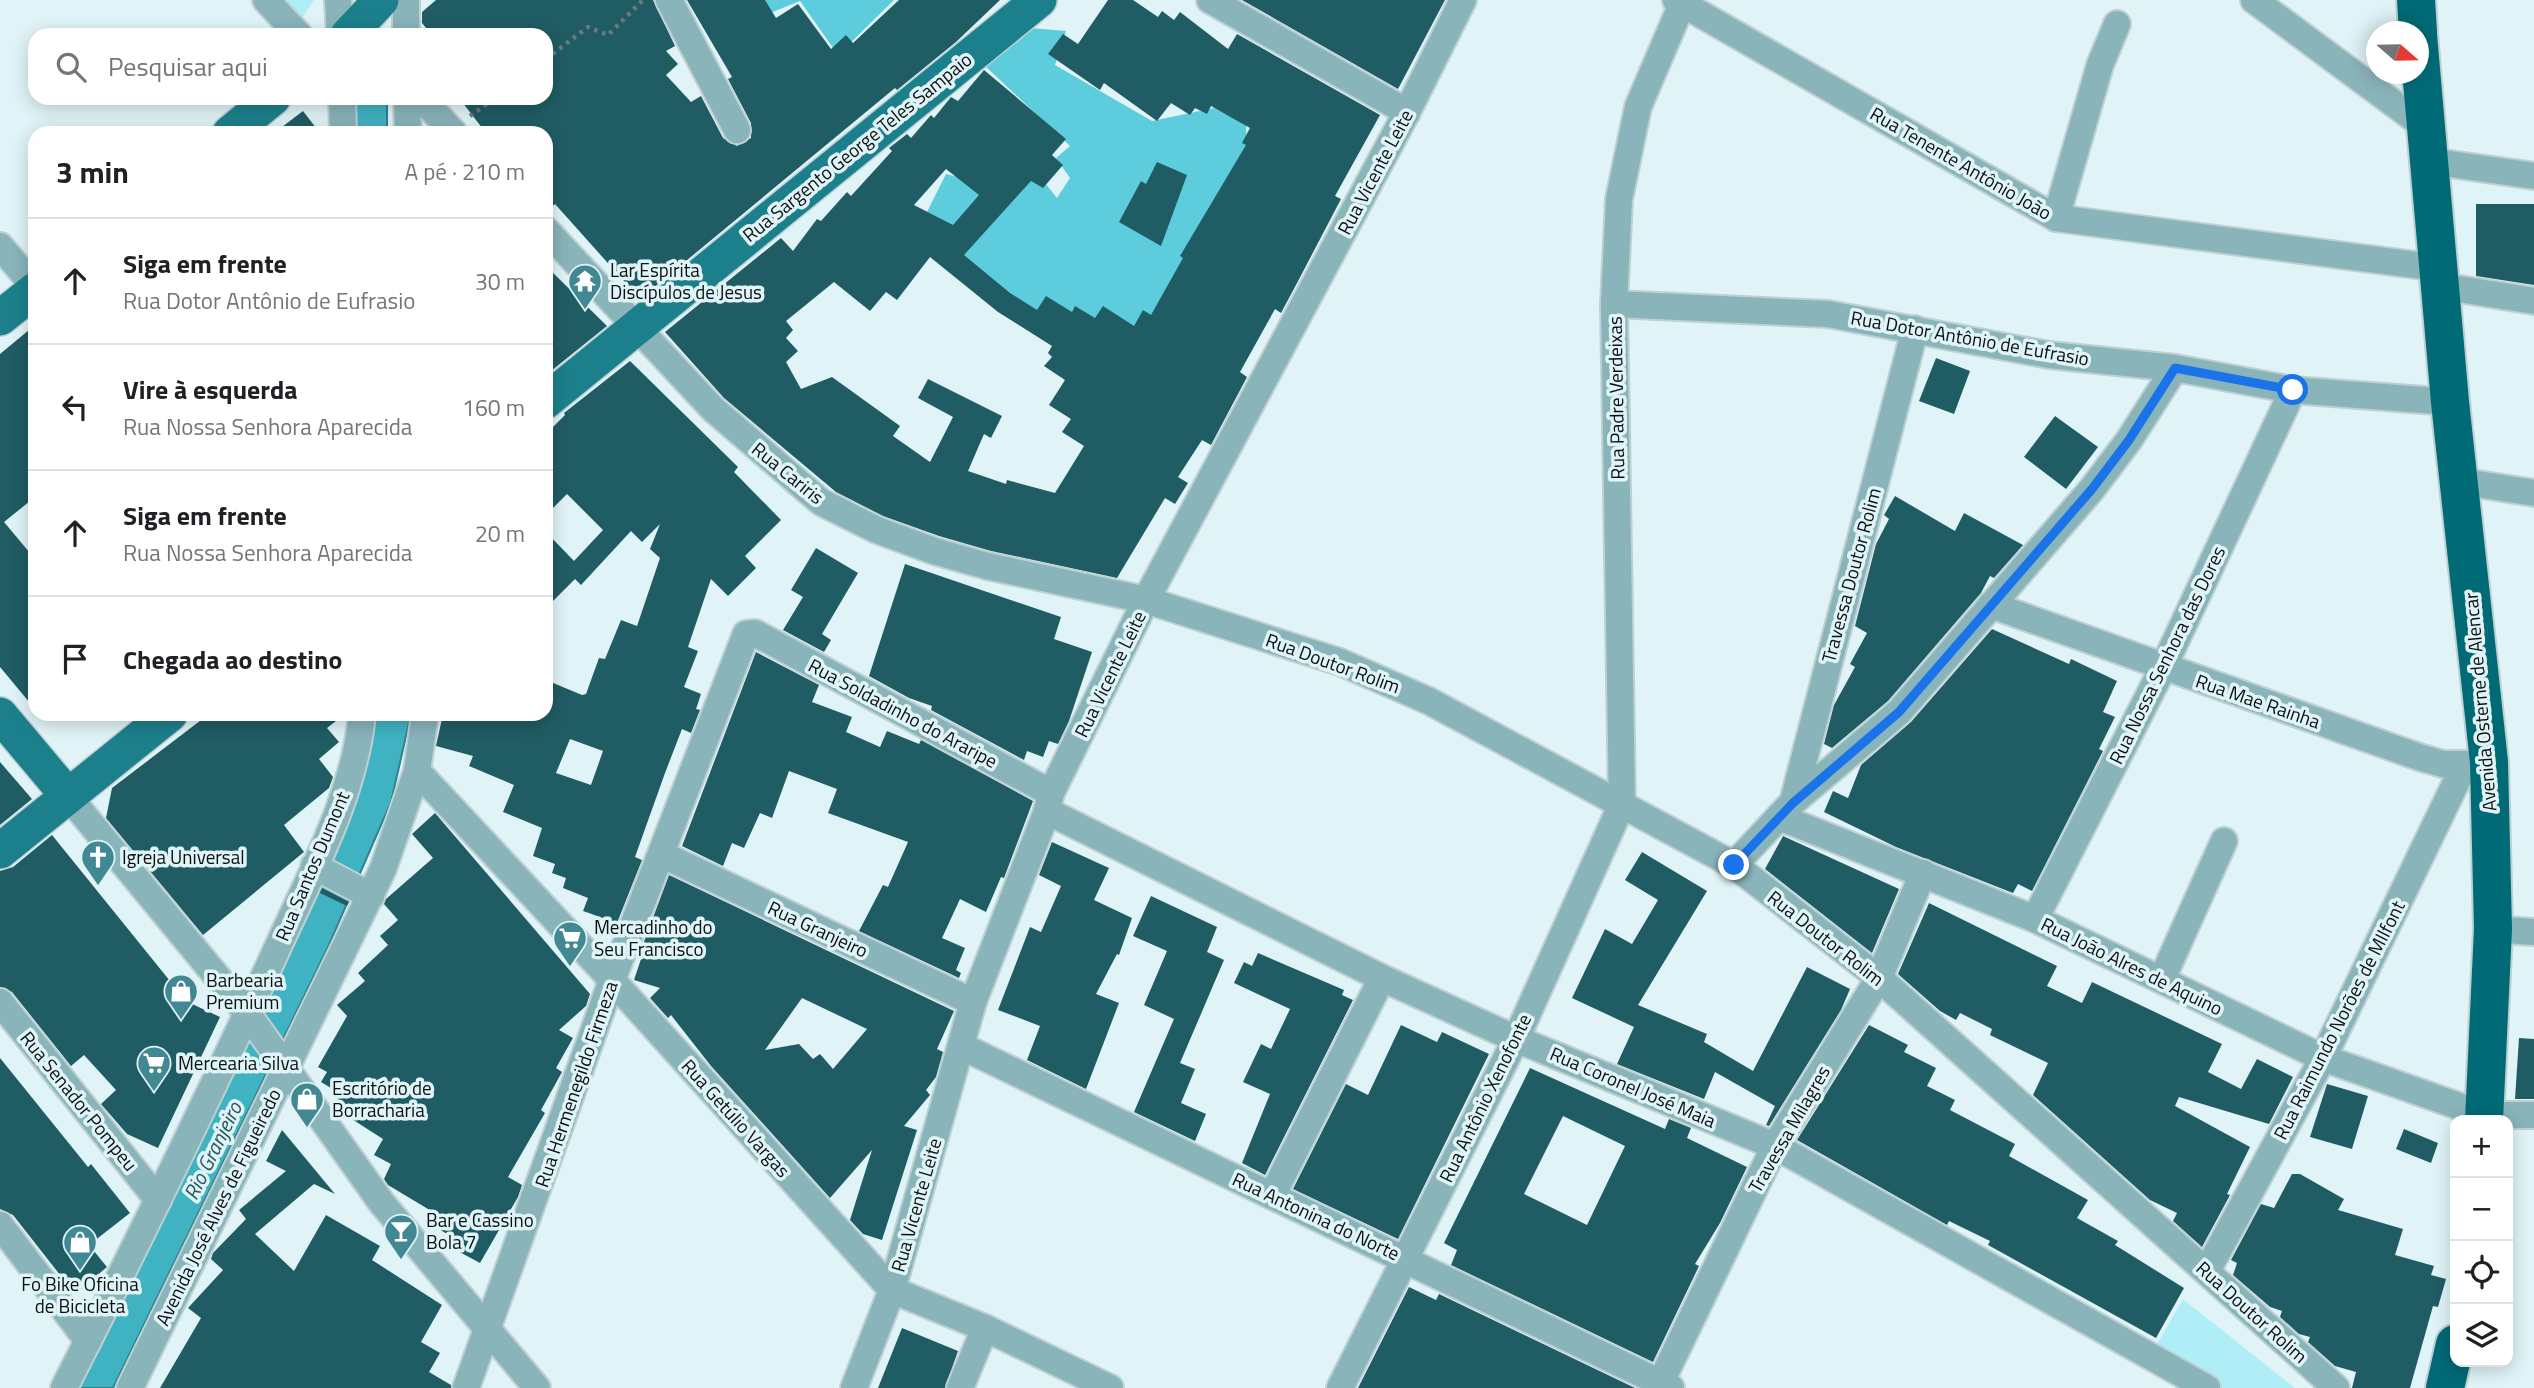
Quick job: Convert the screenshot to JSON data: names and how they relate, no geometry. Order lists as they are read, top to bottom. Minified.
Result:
{"streets":{"highway":["Avenida Osterne de Alencar"],"main road":["Rua Sargento George Teles Sampaio"],"street":["Rua Tenente Antônio João","Rua Vicente Leite","Rua Dotor Antônio de Eufrasio","Rua Padre Verdeixas","Rua Cariris","Travessa Doutor Rolim","Rua Nossa Senhora das Dores","Rua Doutor Rolim","Rua Mae Rainha","Rua Soldadinho do Araripe","Rua Santos Dumont","Rua Granjeiro","Rua João Alres de Aquino","Rua Raimundo Norões de MIlfont","Rua Hermenegildo Firmeza","Rua Coronel José Maia","Rua Antônio Xenofonte","Rua Senador Pompeu","Rua Getúlio Vargas","Travessa Milagres","Avenida José Alves de Figueiredo","Rua Antonina do Norte"]},"crossings":[["Rua Sargento George Teles Sampaio","Rua Cariris"],["Rua Tenente Antônio João","Rua Padre Verdeixas"],["Rua Tenente Antônio João","Avenida Osterne de Alencar"],["Rua Vicente Leite","Rua Cariris"],["Rua Vicente Leite","Rua Doutor Rolim"],["Rua Vicente Leite","Rua Soldadinho do Araripe"],["Rua Vicente Leite","Rua Granjeiro"],["Rua Vicente Leite","Rua Coronel José Maia"],["Rua Vicente Leite","Rua Getúlio Vargas"],["Rua Vicente Leite","Rua Antonina do Norte"],["Rua Dotor Antônio de Eufrasio","Rua Padre Verdeixas"],["Rua Dotor Antônio de Eufrasio","Travessa Doutor Rolim"],["Rua Dotor Antônio de Eufrasio","Rua Nossa Senhora das Dores"],["Rua Dotor Antônio de Eufrasio","Avenida Osterne de Alencar"],["Rua Padre Verdeixas","Rua Doutor Rolim"],["Rua Padre Verdeixas","Rua Antônio Xenofonte"],["Rua Cariris","Rua Doutor Rolim"],["Travessa Doutor Rolim","Rua João Alres de Aquino"],["Rua Nossa Senhora das Dores","Rua Mae Rainha"],["Rua Nossa Senhora das Dores","Rua João Alres de Aquino"],["Rua Doutor Rolim","Rua Raimundo Norões de MIlfont"],["Rua Doutor Rolim","Rua Antônio Xenofonte"],["Rua Doutor Rolim","Travessa Milagres"],["Rua Mae Rainha","Avenida Osterne de Alencar"],["Rua Mae Rainha","Rua Raimundo Norões de MIlfont"],["Avenida Osterne de Alencar","Rua Raimundo Norões de MIlfont"],["Rua Soldadinho do Araripe","Rua Hermenegildo Firmeza"],["Rua Soldadinho do Araripe","Rua Coronel José Maia"],["Rua Granjeiro","Rua Hermenegildo Firmeza"],["Rua João Alres de Aquino","Rua Raimundo Norões de MIlfont"],["Rua João Alres de Aquino","Travessa Milagres"],["Rua Hermenegildo Firmeza","Rua Getúlio Vargas"],["Rua Coronel José Maia","Rua Antônio Xenofonte"],["Rua Coronel José Maia","Travessa Milagres"],["Rua Antônio Xenofonte","Rua Antonina do Norte"],["Rua Getúlio Vargas","Avenida José Alves de Figueiredo"],["Travessa Milagres","Rua Antonina do Norte"]],"water":["Rio Granjeiro"],"places":{"temple":["Lar Espírita Discípulos de Jesus"],"church":["Igreja Universal"],"supermarket":["Mercadinho do Seu Francisco","Mercearia Silva"],"shop":["Barbearia Premium","Escritório de Borracharia","Fo Bike Oficina de Bicicleta"],"bar":["Bar e Cassino Bola 7"]},"north":"right","page":{"search":"Pesquisar aqui","heading":["3 min","A pé · 210 m"],"list":[["Siga em frente","Rua Dotor Antônio de Eufrasio","30 m"],["Vire à esquerda","Rua Nossa Senhora Aparecida","160 m"],["Siga em frente","Rua Nossa Senhora Aparecida","20 m"],"Chegada ao destino"],"map_buttons":["+","−"]}}
